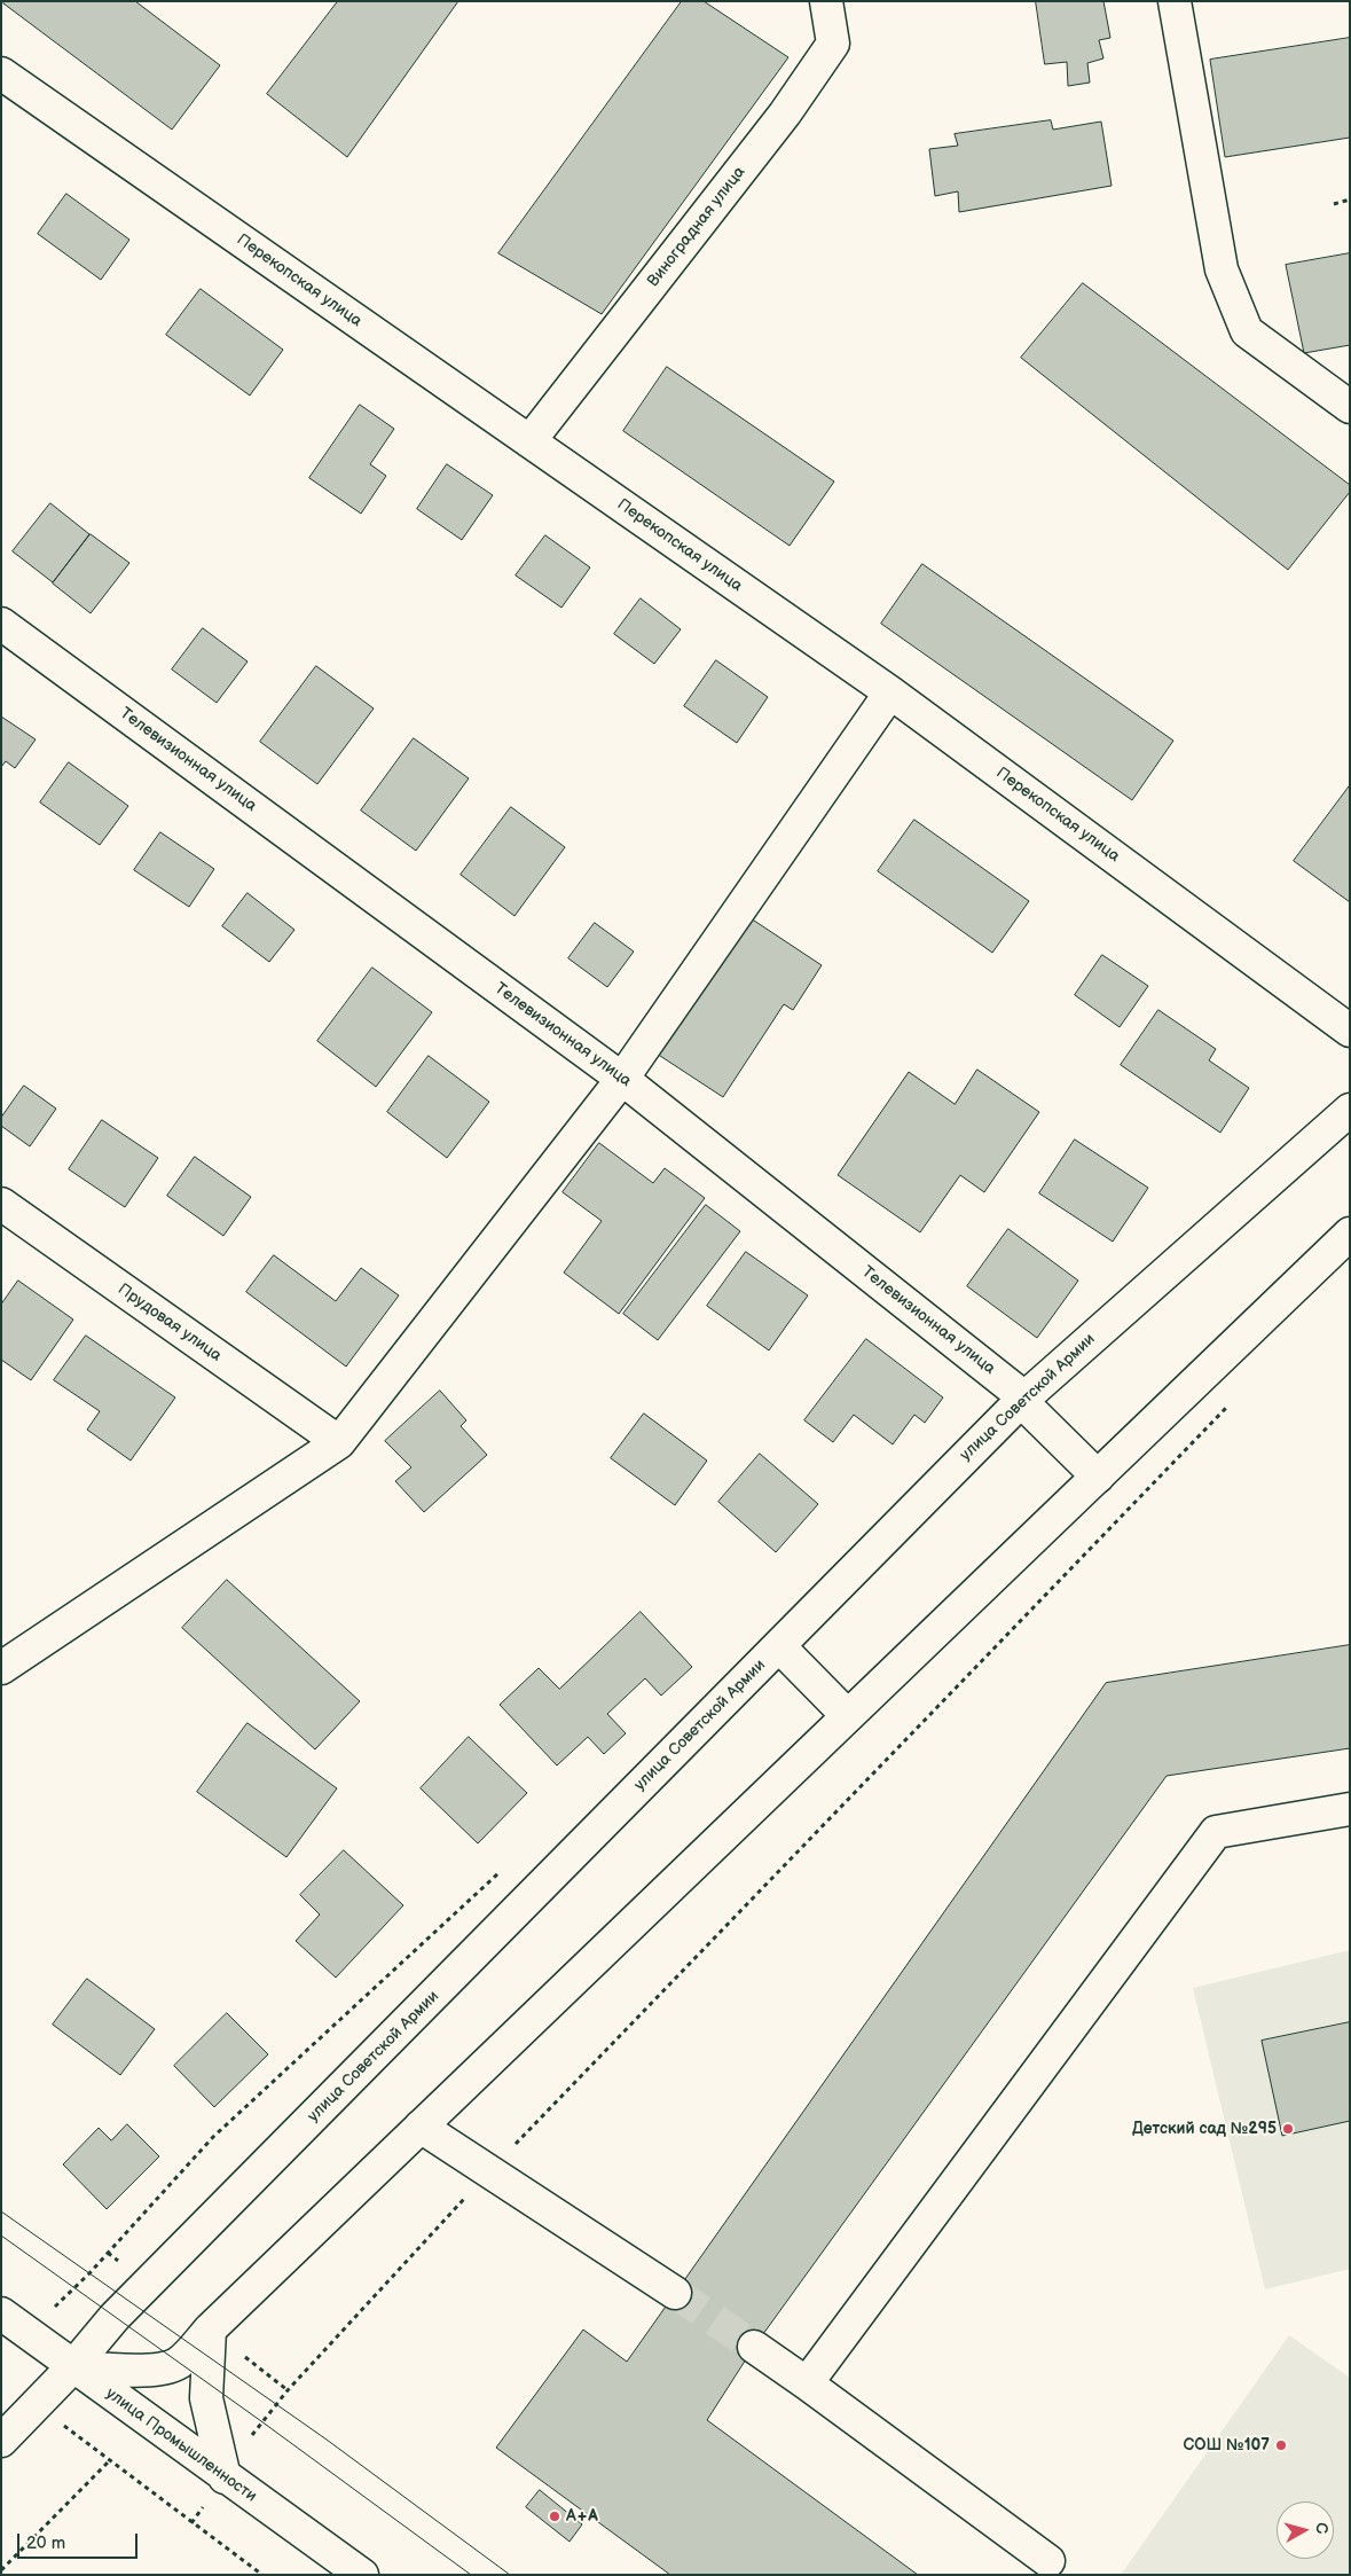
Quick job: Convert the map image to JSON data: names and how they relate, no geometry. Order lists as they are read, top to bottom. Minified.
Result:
{"streets":{"street":["Виноградная улица","Перекопская улица","Телевизионная улица","Прудовая улица","улица Советской Армии","улица Промышленности"]},"crossings":[["Виноградная улица","Перекопская улица"],["Телевизионная улица","улица Советской Армии"],["улица Советской Армии","улица Промышленности"]],"places":["Детский сад №295","СОШ №107","А+A"],"scale_bar":"20 m","north":"right"}
